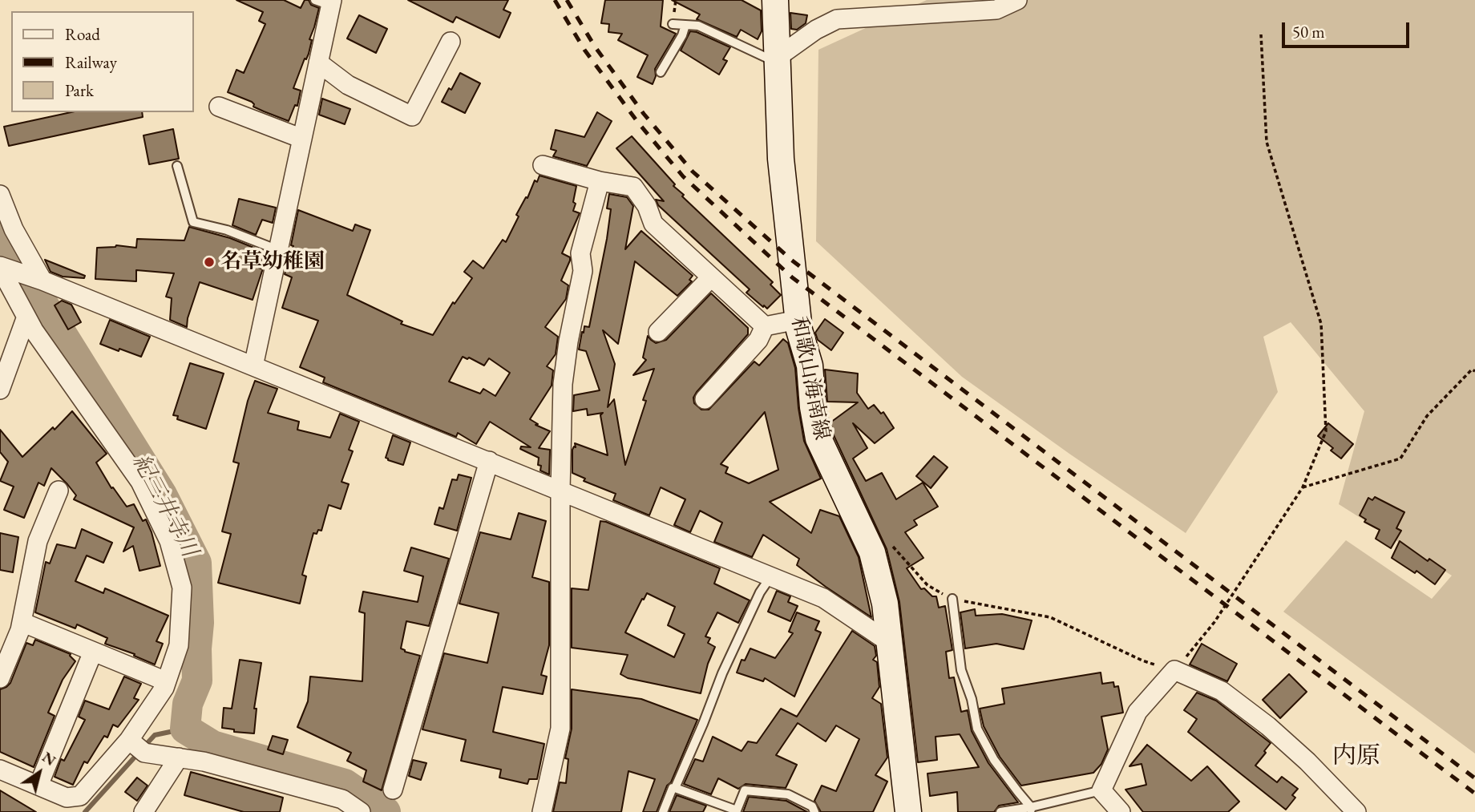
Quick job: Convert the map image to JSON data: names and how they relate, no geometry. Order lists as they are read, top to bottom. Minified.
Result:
{"streets":{"main road":["和歌山海南線"]},"districts":["内原"],"water":["紀三井寺川"],"places":["名草幼稚園"],"legend":["Road","Railway","Park"],"scale_bar":"50 m","north":"top right"}
